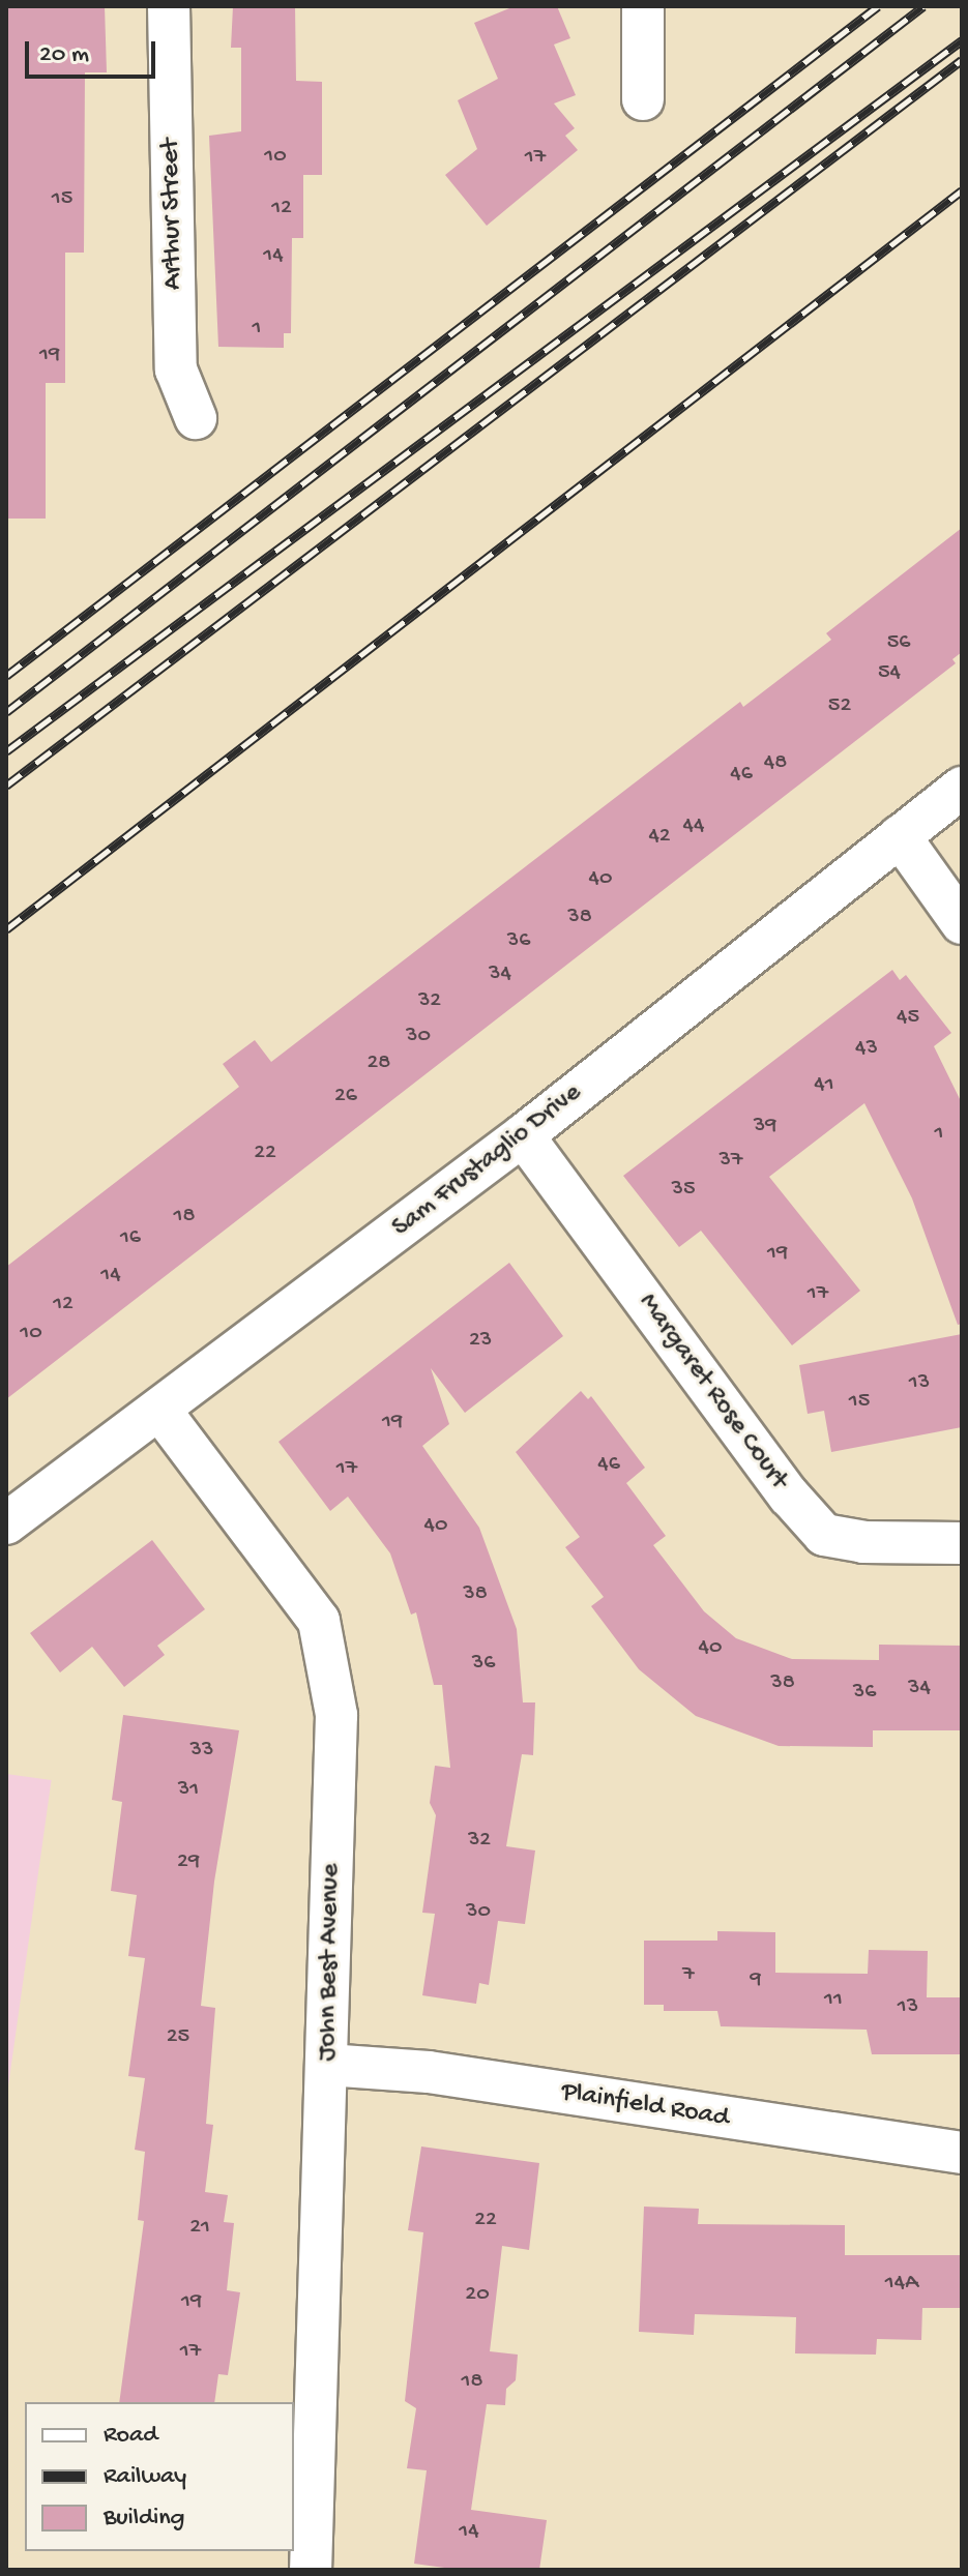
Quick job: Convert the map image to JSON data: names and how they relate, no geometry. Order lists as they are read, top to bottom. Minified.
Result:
{"streets":{"street":["Arthur Street","Sam Frustaglio Drive","Margaret Rose Court","John Best Avenue","Plainfield Road"]},"crossings":[["Sam Frustaglio Drive","Margaret Rose Court"],["Sam Frustaglio Drive","John Best Avenue"],["John Best Avenue","Plainfield Road"]],"house_numbers":["10","17","15","12","14","1","19","56","54","52","48","46","44","42","40","38","36","34","32","45","30","43","28","41","26","39","1","22","37","35","18","16","19","14","17","12","10","23","13","15","19","46","17","40","38","40","36","38","34","36","33","31","32","29","30","7","9","11","13","25","22","21","14A","20","19","17","18","14"],"legend":["Road","Railway","Building"],"scale_bar":"20 m"}
